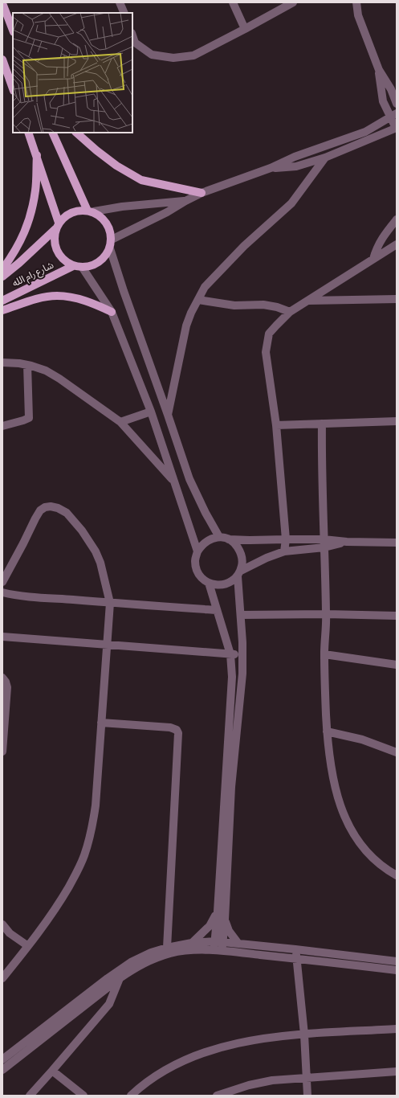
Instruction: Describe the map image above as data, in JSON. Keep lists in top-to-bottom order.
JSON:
{
  "streets": {
    "main road": ["شارع رام الله"]
  }
}
